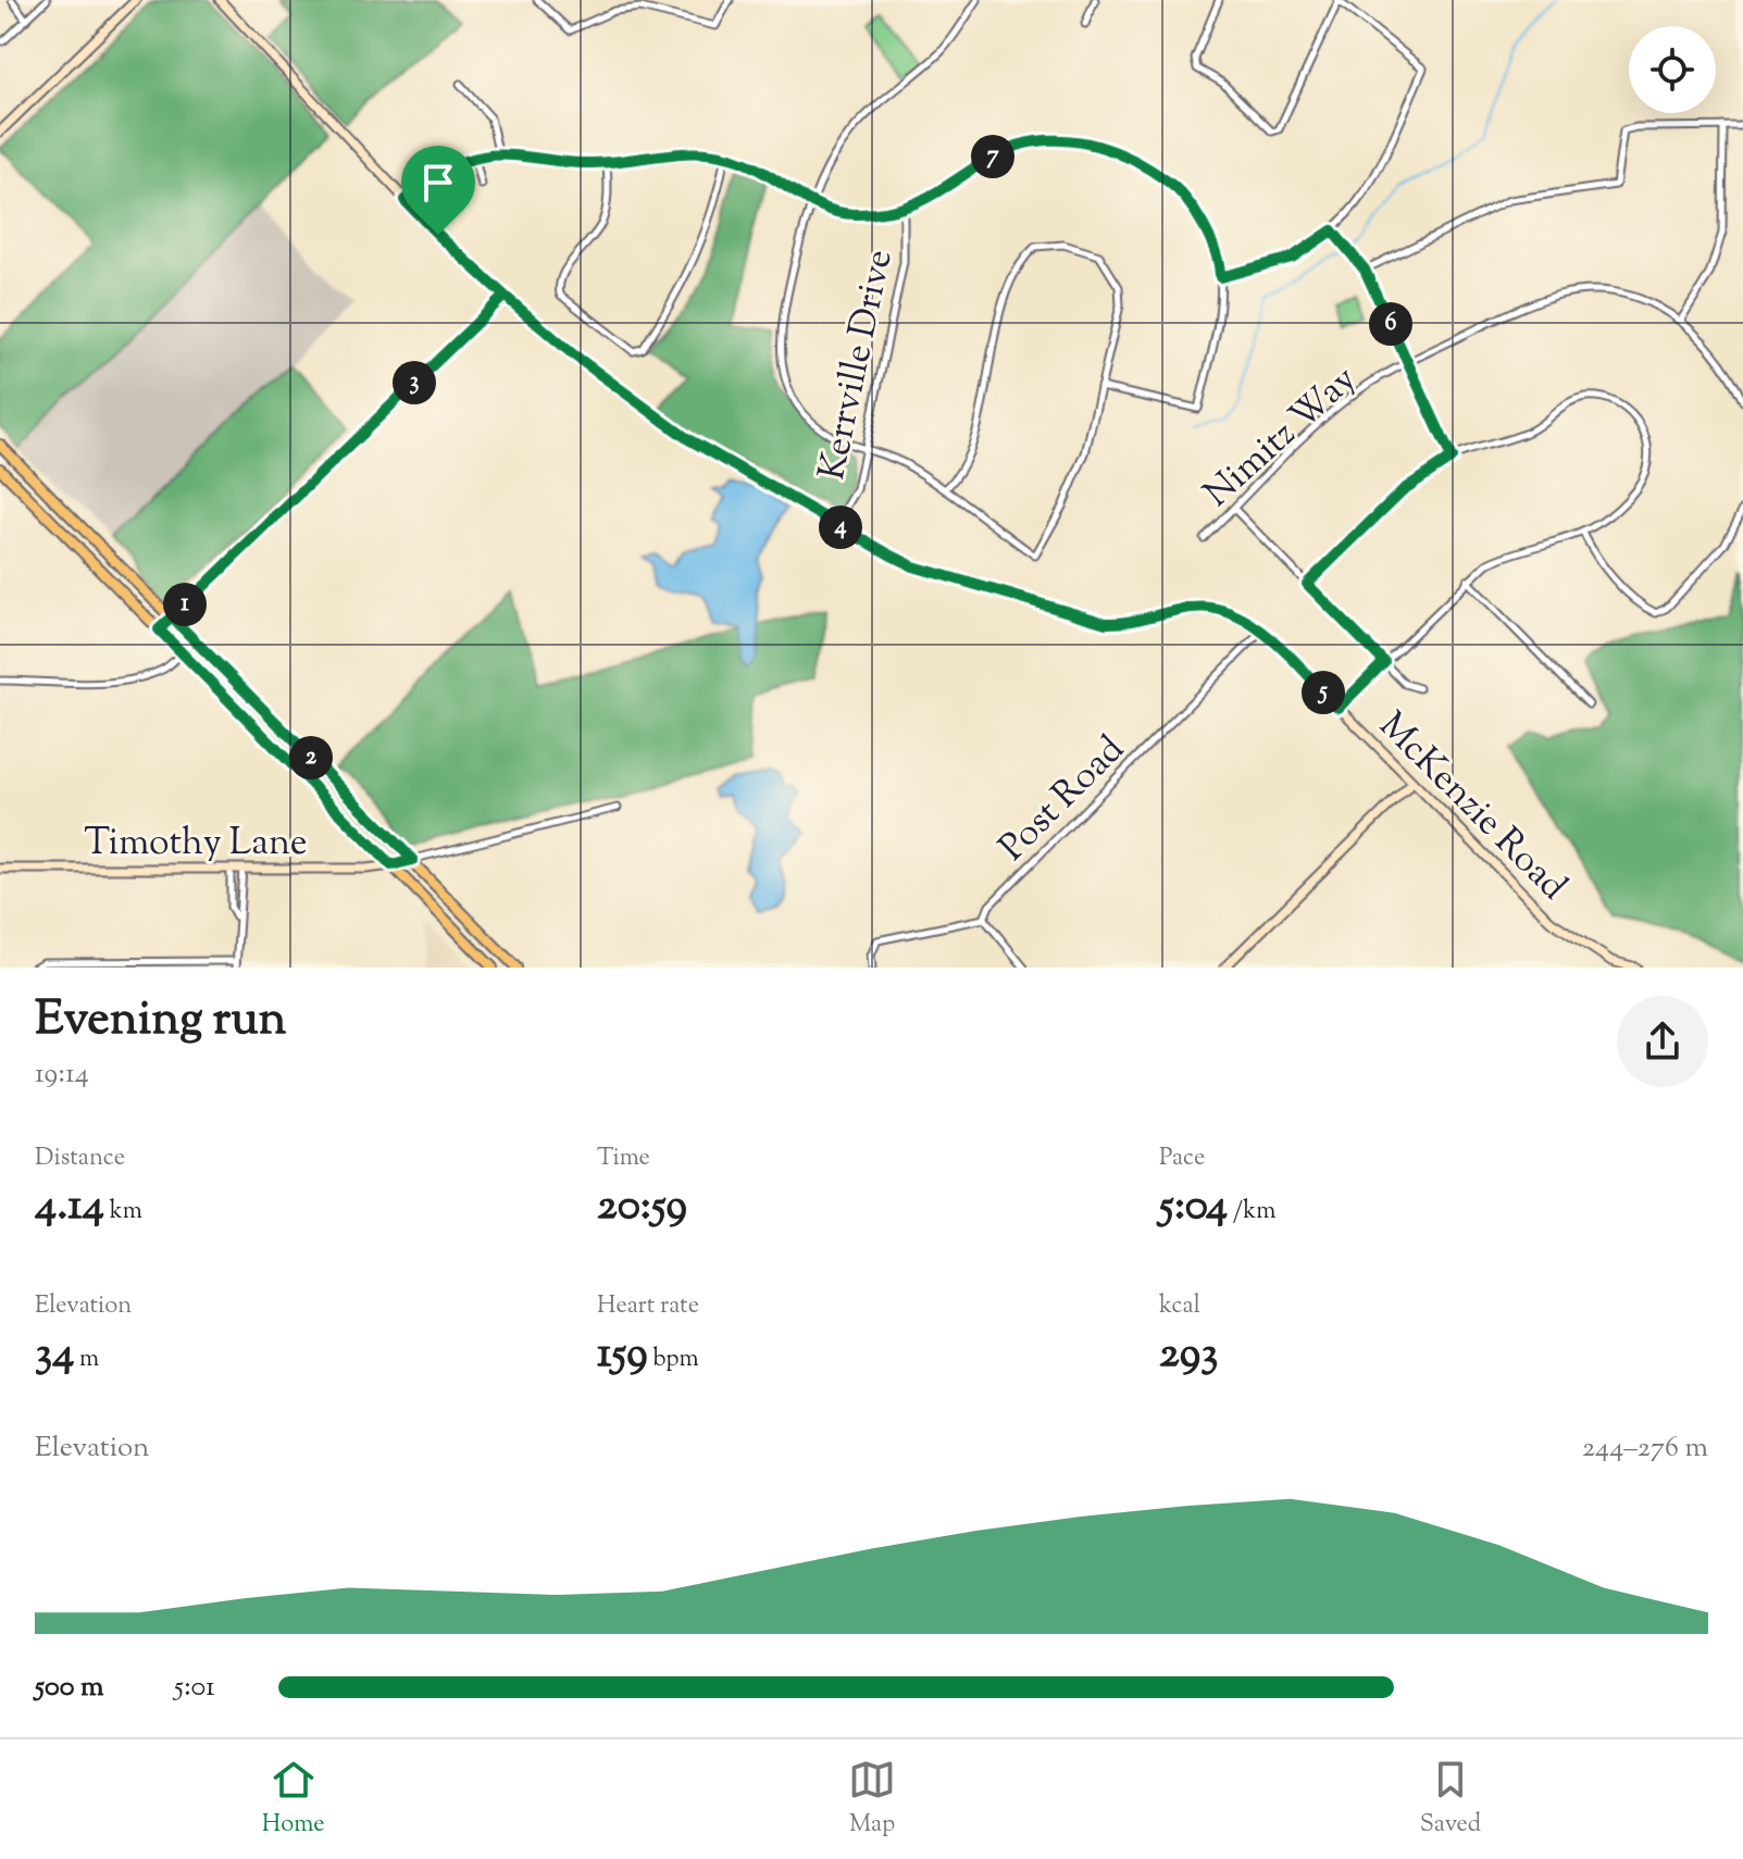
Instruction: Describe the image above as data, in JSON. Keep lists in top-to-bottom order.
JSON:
{
  "streets": {
    "street": [
      "Kerrville Drive",
      "Nimitz Way",
      "Post Road",
      "McKenzie Road",
      "Timothy Lane"
    ]
  },
  "crossings": [
    ["Kerrville Drive", "McKenzie Road"],
    ["Post Road", "McKenzie Road"]
  ],
  "page": {
    "pins": [
      "7",
      "6",
      "3",
      "4",
      "1",
      "5",
      "2"
    ],
    "heading": ["Evening run", "19:14"],
    "stats": [
      ["Distance", "4.14 km"],
      ["Time", "20:59"],
      ["Pace", "5:04 /km"],
      ["Elevation", "34 m"],
      ["Heart rate", "159 bpm"],
      ["kcal", "293"]
    ],
    "chart": ["Elevation", "244–276 m"],
    "list": [
      {
        "name": "500 m",
        "note": "5:01"
      }
    ],
    "tabs": ["Home", "Map", "Saved"]
  }
}
